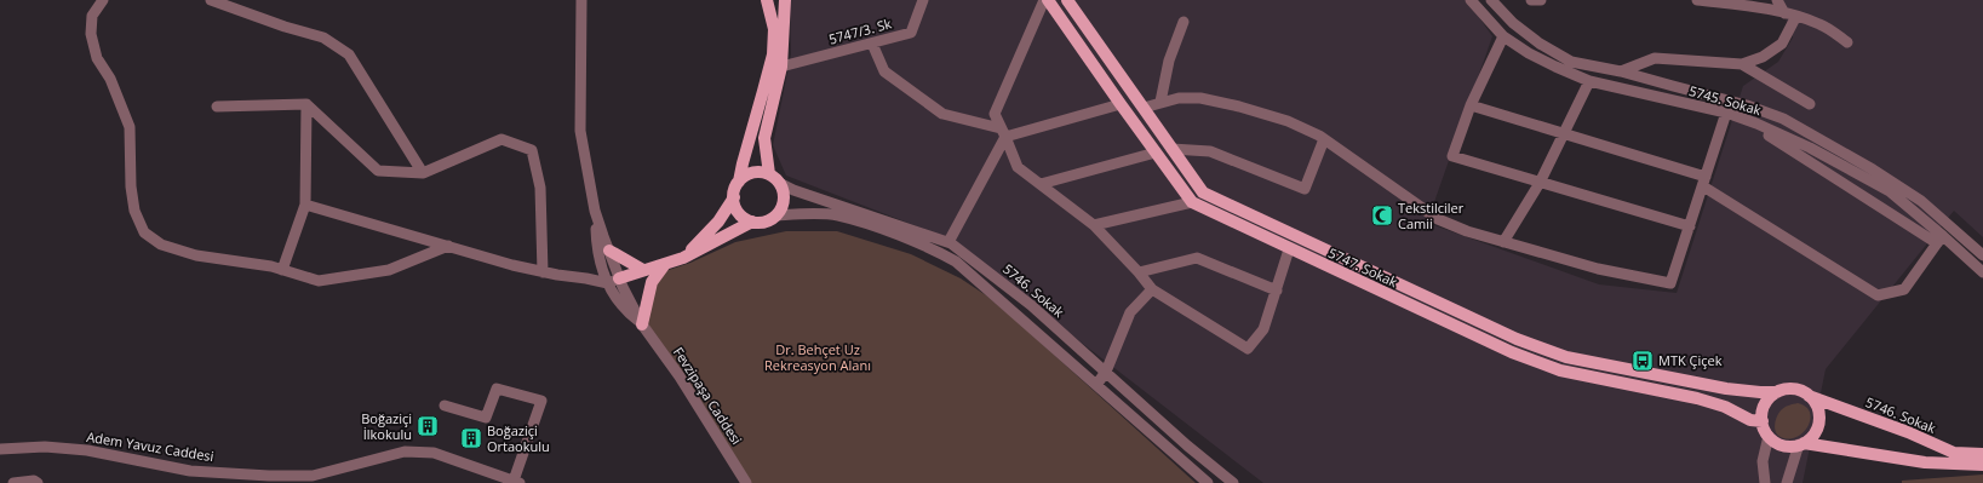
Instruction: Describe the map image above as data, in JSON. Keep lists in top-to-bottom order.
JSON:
{
  "streets": {
    "main road": ["5747. Sokak", "5746. Sokak"],
    "street": [
      "5747/3. Sk",
      "5745. Sokak",
      "Fevzipaşa Caddesi",
      "Adem Yavuz Caddesi"
    ]
  },
  "crossings": [
    ["5747. Sokak", "5746. Sokak"]
  ],
  "parks": ["Dr. Behçet Uz Rekreasyon Alanı"],
  "places": {
    "mosque": ["Tekstilciler Camii"],
    "bus stop": ["MTK Çiçek"],
    "building": ["Boğaziçi İlkokulu", "Boğaziçi Ortaokulu"]
  }
}
